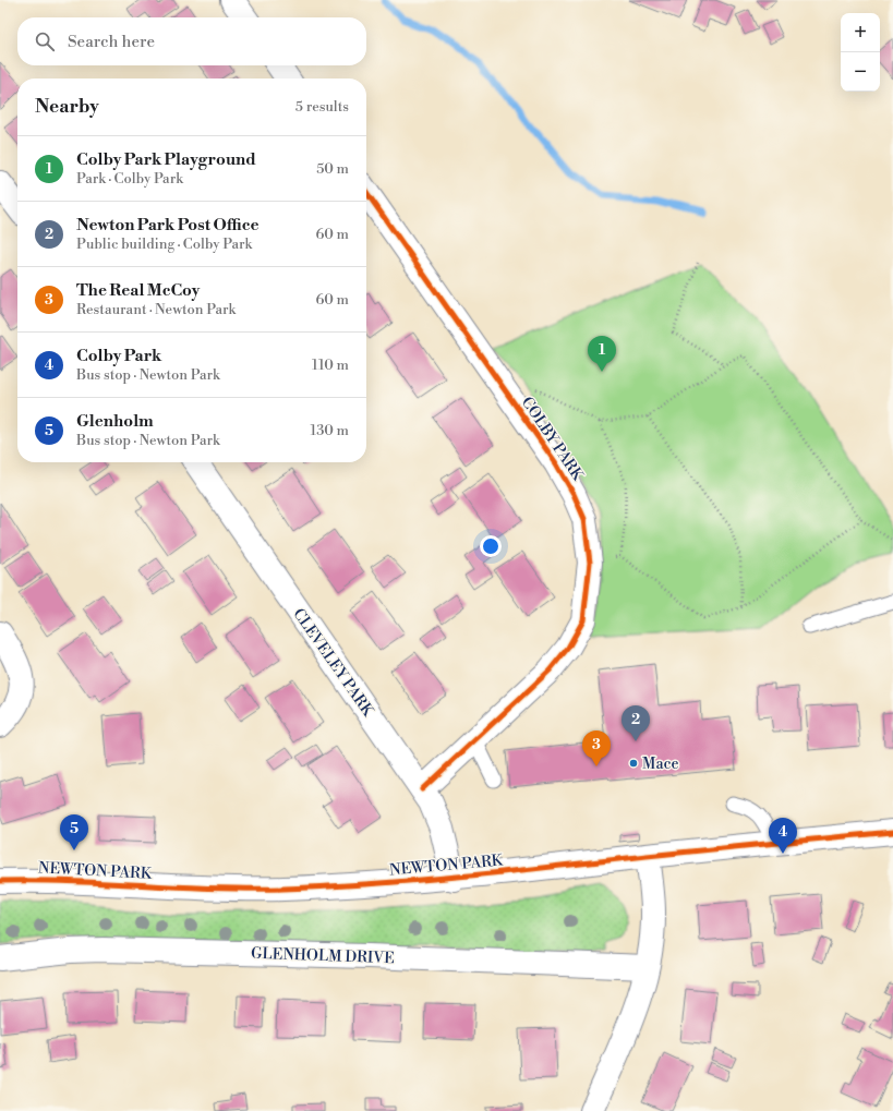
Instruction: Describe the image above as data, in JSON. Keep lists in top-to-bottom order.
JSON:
{
  "streets": {
    "street": [
      "COLBY PARK",
      "CLEVELEY PARK",
      "NEWTON PARK",
      "GLENHOLM DRIVE"
    ]
  },
  "crossings": [
    ["COLBY PARK", "CLEVELEY PARK"],
    ["CLEVELEY PARK", "NEWTON PARK"]
  ],
  "places": ["Mace"],
  "page": {
    "map_buttons": ["+", "−"],
    "search": "Search here",
    "heading": ["Nearby", "5 results"],
    "list": [
      {
        "mark": "1",
        "name": "Colby Park Playground",
        "note": "Park · Colby Park",
        "value": "50 m"
      },
      {
        "mark": "2",
        "name": "Newton Park Post Office",
        "note": "Public building · Colby Park",
        "value": "60 m"
      },
      {
        "mark": "3",
        "name": "The Real McCoy",
        "note": "Restaurant · Newton Park",
        "value": "60 m"
      },
      {
        "mark": "4",
        "name": "Colby Park",
        "note": "Bus stop · Newton Park",
        "value": "110 m"
      },
      {
        "mark": "5",
        "name": "Glenholm",
        "note": "Bus stop · Newton Park",
        "value": "130 m"
      }
    ],
    "pins": [
      "1",
      "2",
      "3",
      "5",
      "4"
    ]
  }
}
